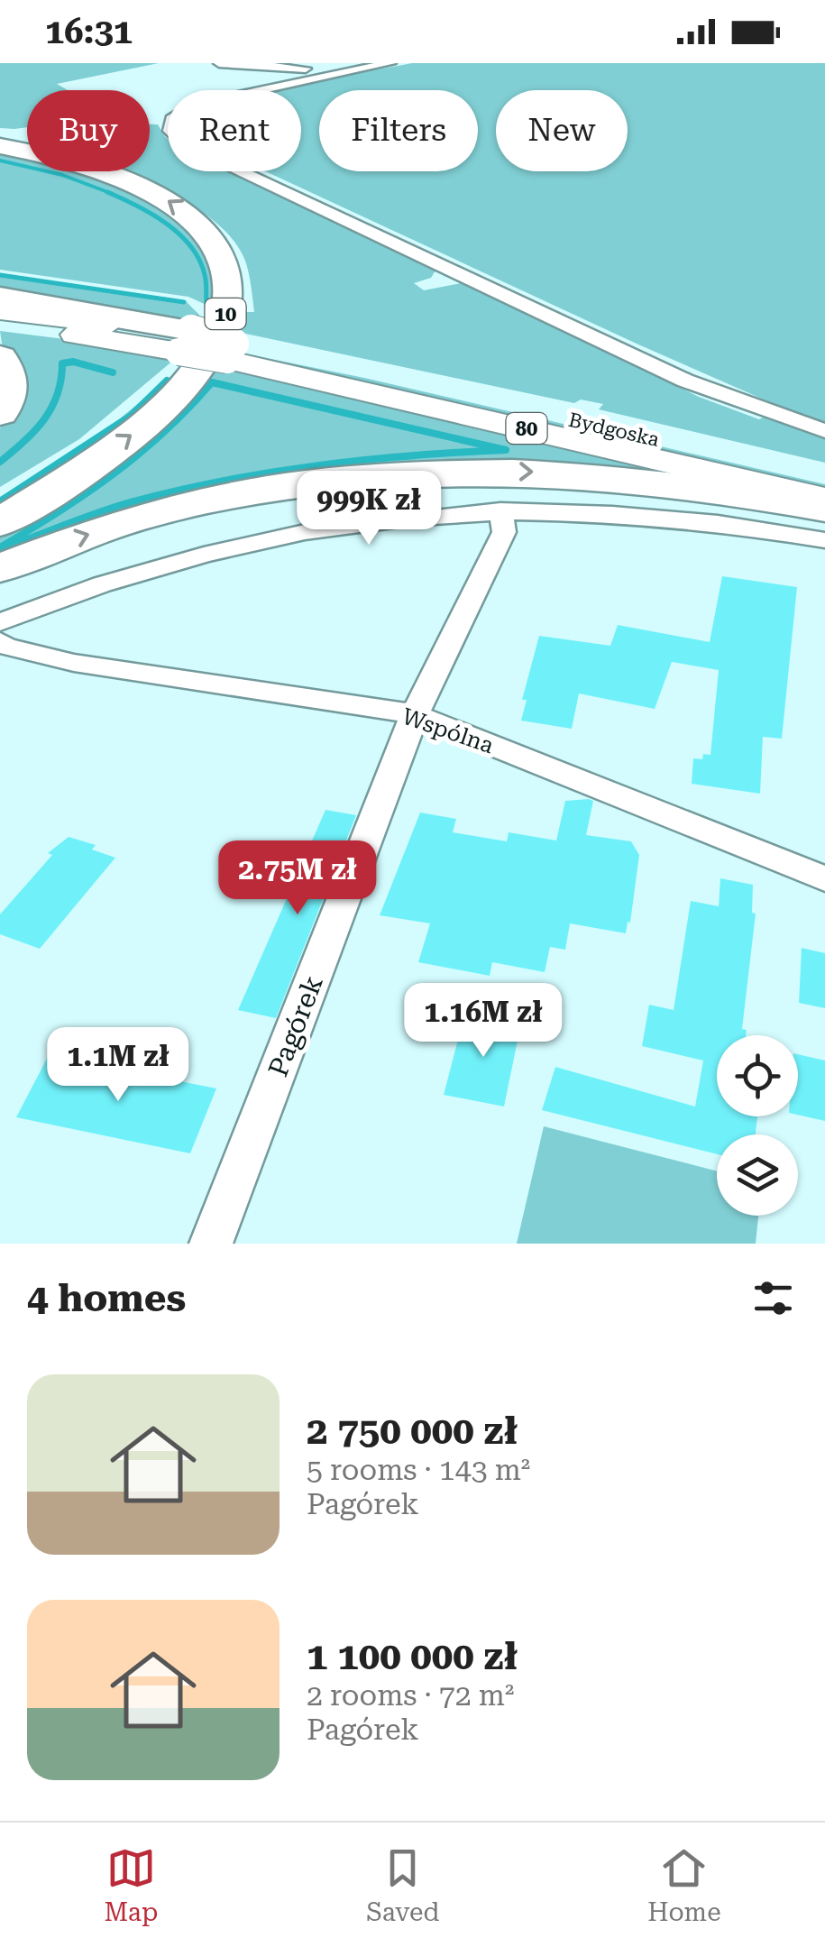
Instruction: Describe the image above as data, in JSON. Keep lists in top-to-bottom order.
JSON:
{
  "streets": {
    "highway": ["10"],
    "main road": ["80", "Bydgoska"],
    "street": ["Wspólna", "Pagórek"]
  },
  "crossings": [
    ["80", "Bydgoska"],
    ["Wspólna", "Pagórek"]
  ],
  "page": {
    "status": "16:31",
    "chip": [
      "Buy",
      "Rent",
      "Filters",
      "New"
    ],
    "price": [
      "999K zł",
      "2.75M zł",
      "1.16M zł",
      "1.1M zł"
    ],
    "heading": "4 homes",
    "list": [
      {
        "name": "2 750 000 zł",
        "note": "5 rooms · 143 m² · Pagórek"
      },
      {
        "name": "1 100 000 zł",
        "note": "2 rooms · 72 m² · Pagórek"
      }
    ],
    "tabs": ["Map", "Saved", "Home"]
  }
}
